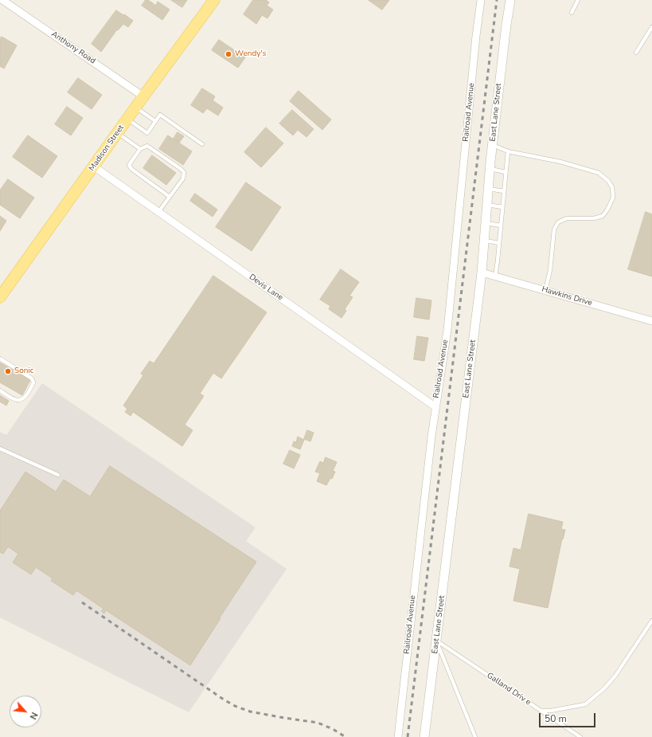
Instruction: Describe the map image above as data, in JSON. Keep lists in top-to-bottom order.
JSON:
{
  "streets": {
    "main road": ["Madison Street"],
    "street": [
      "Anthony Road",
      "Railroad Avenue",
      "East Lane Street",
      "Devis Lane",
      "Hawkins Drive"
    ],
    "lane": ["Galland Driv e"]
  },
  "crossings": [
    ["Anthony Road", "Madison Street"],
    ["Railroad Avenue", "Devis Lane"],
    ["East Lane Street", "Hawkins Drive"],
    ["East Lane Street", "Galland Driv e"],
    ["Madison Street", "Devis Lane"]
  ],
  "places": ["Wendy's", "Sonic"],
  "scale_bar": "50 m",
  "north": "bottom right"
}
